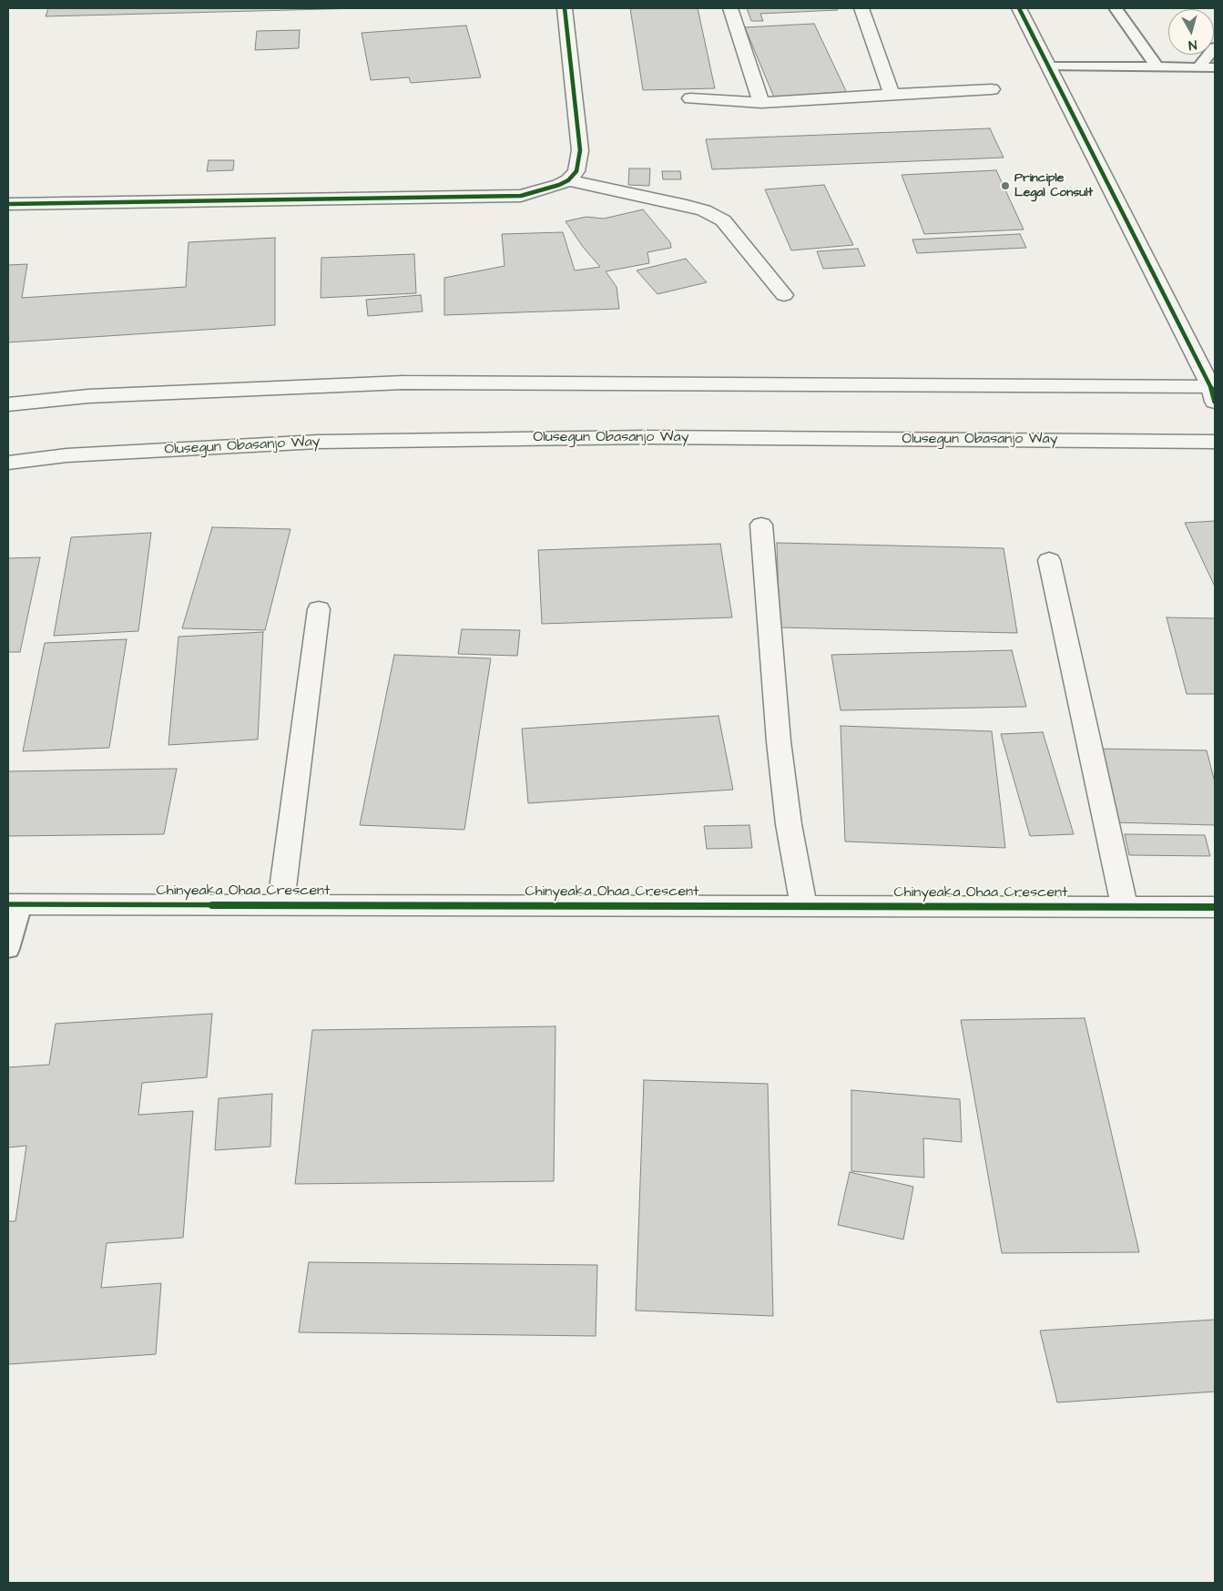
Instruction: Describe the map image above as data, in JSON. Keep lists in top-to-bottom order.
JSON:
{
  "streets": {
    "street": ["Olusegun Obasanjo Way", "Chinyeaka Ohaa Crescent"]
  },
  "places": ["Principle Legal Consult"],
  "north": "bottom"
}
